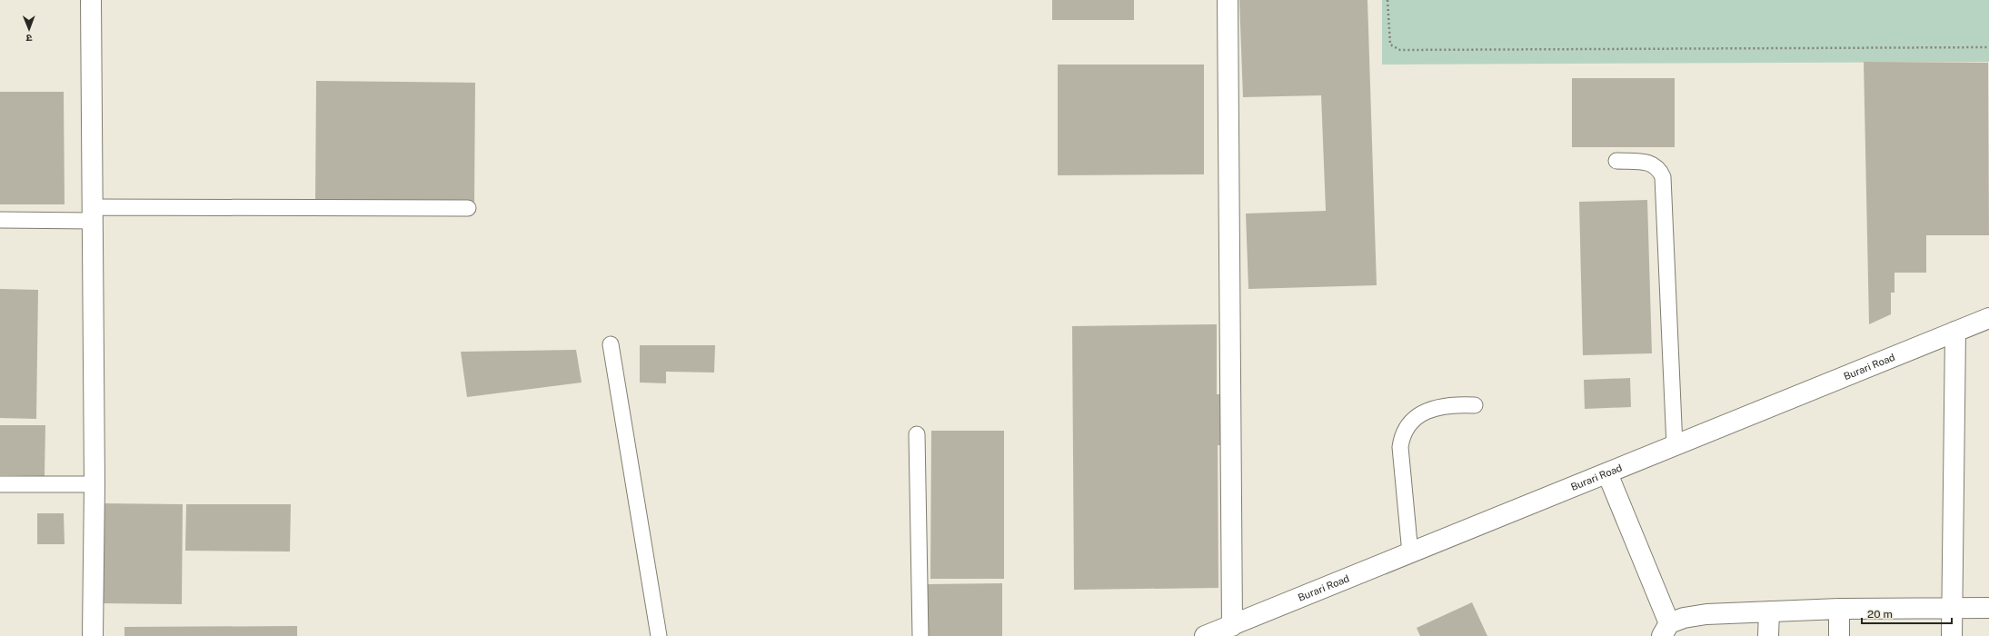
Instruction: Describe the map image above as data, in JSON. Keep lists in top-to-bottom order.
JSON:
{
  "streets": {
    "street": ["Burari Road"]
  },
  "scale_bar": "20 m",
  "north": "bottom"
}
